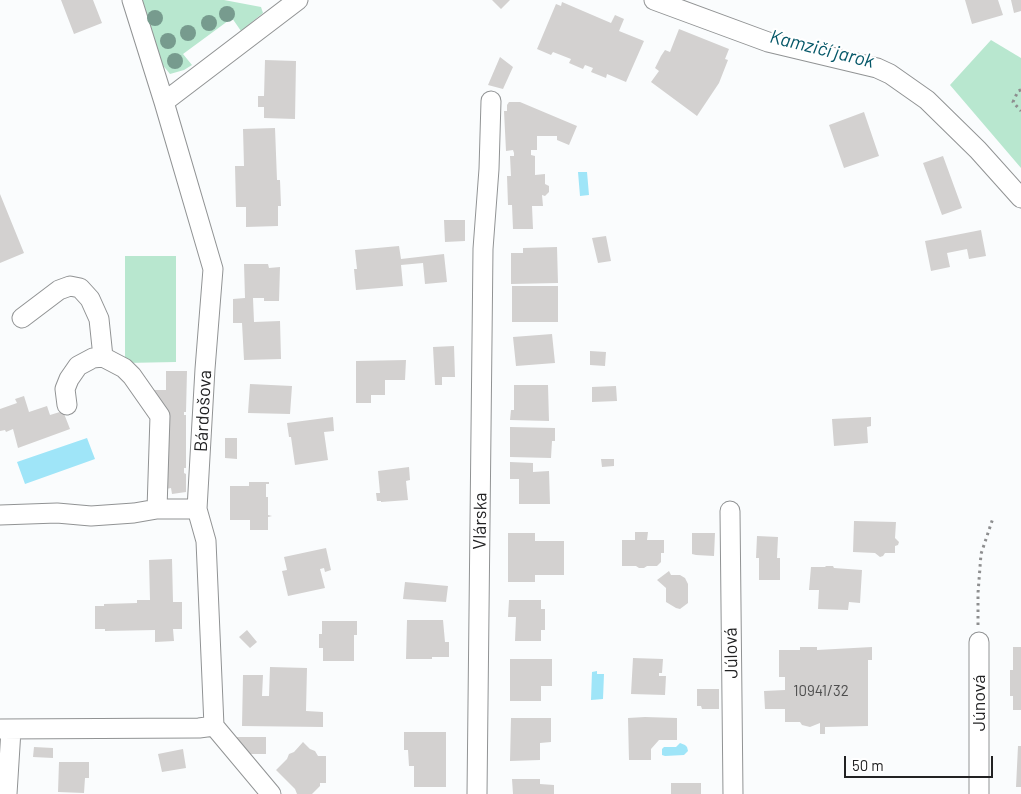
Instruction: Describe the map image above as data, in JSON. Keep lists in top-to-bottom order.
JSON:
{
  "streets": {
    "street": [
      "Bárdošova",
      "Vlárska",
      "Júlová",
      "Júnová"
    ]
  },
  "water": ["Kamzičí jarok"],
  "house_numbers": ["10941/32"],
  "scale_bar": "50 m"
}
